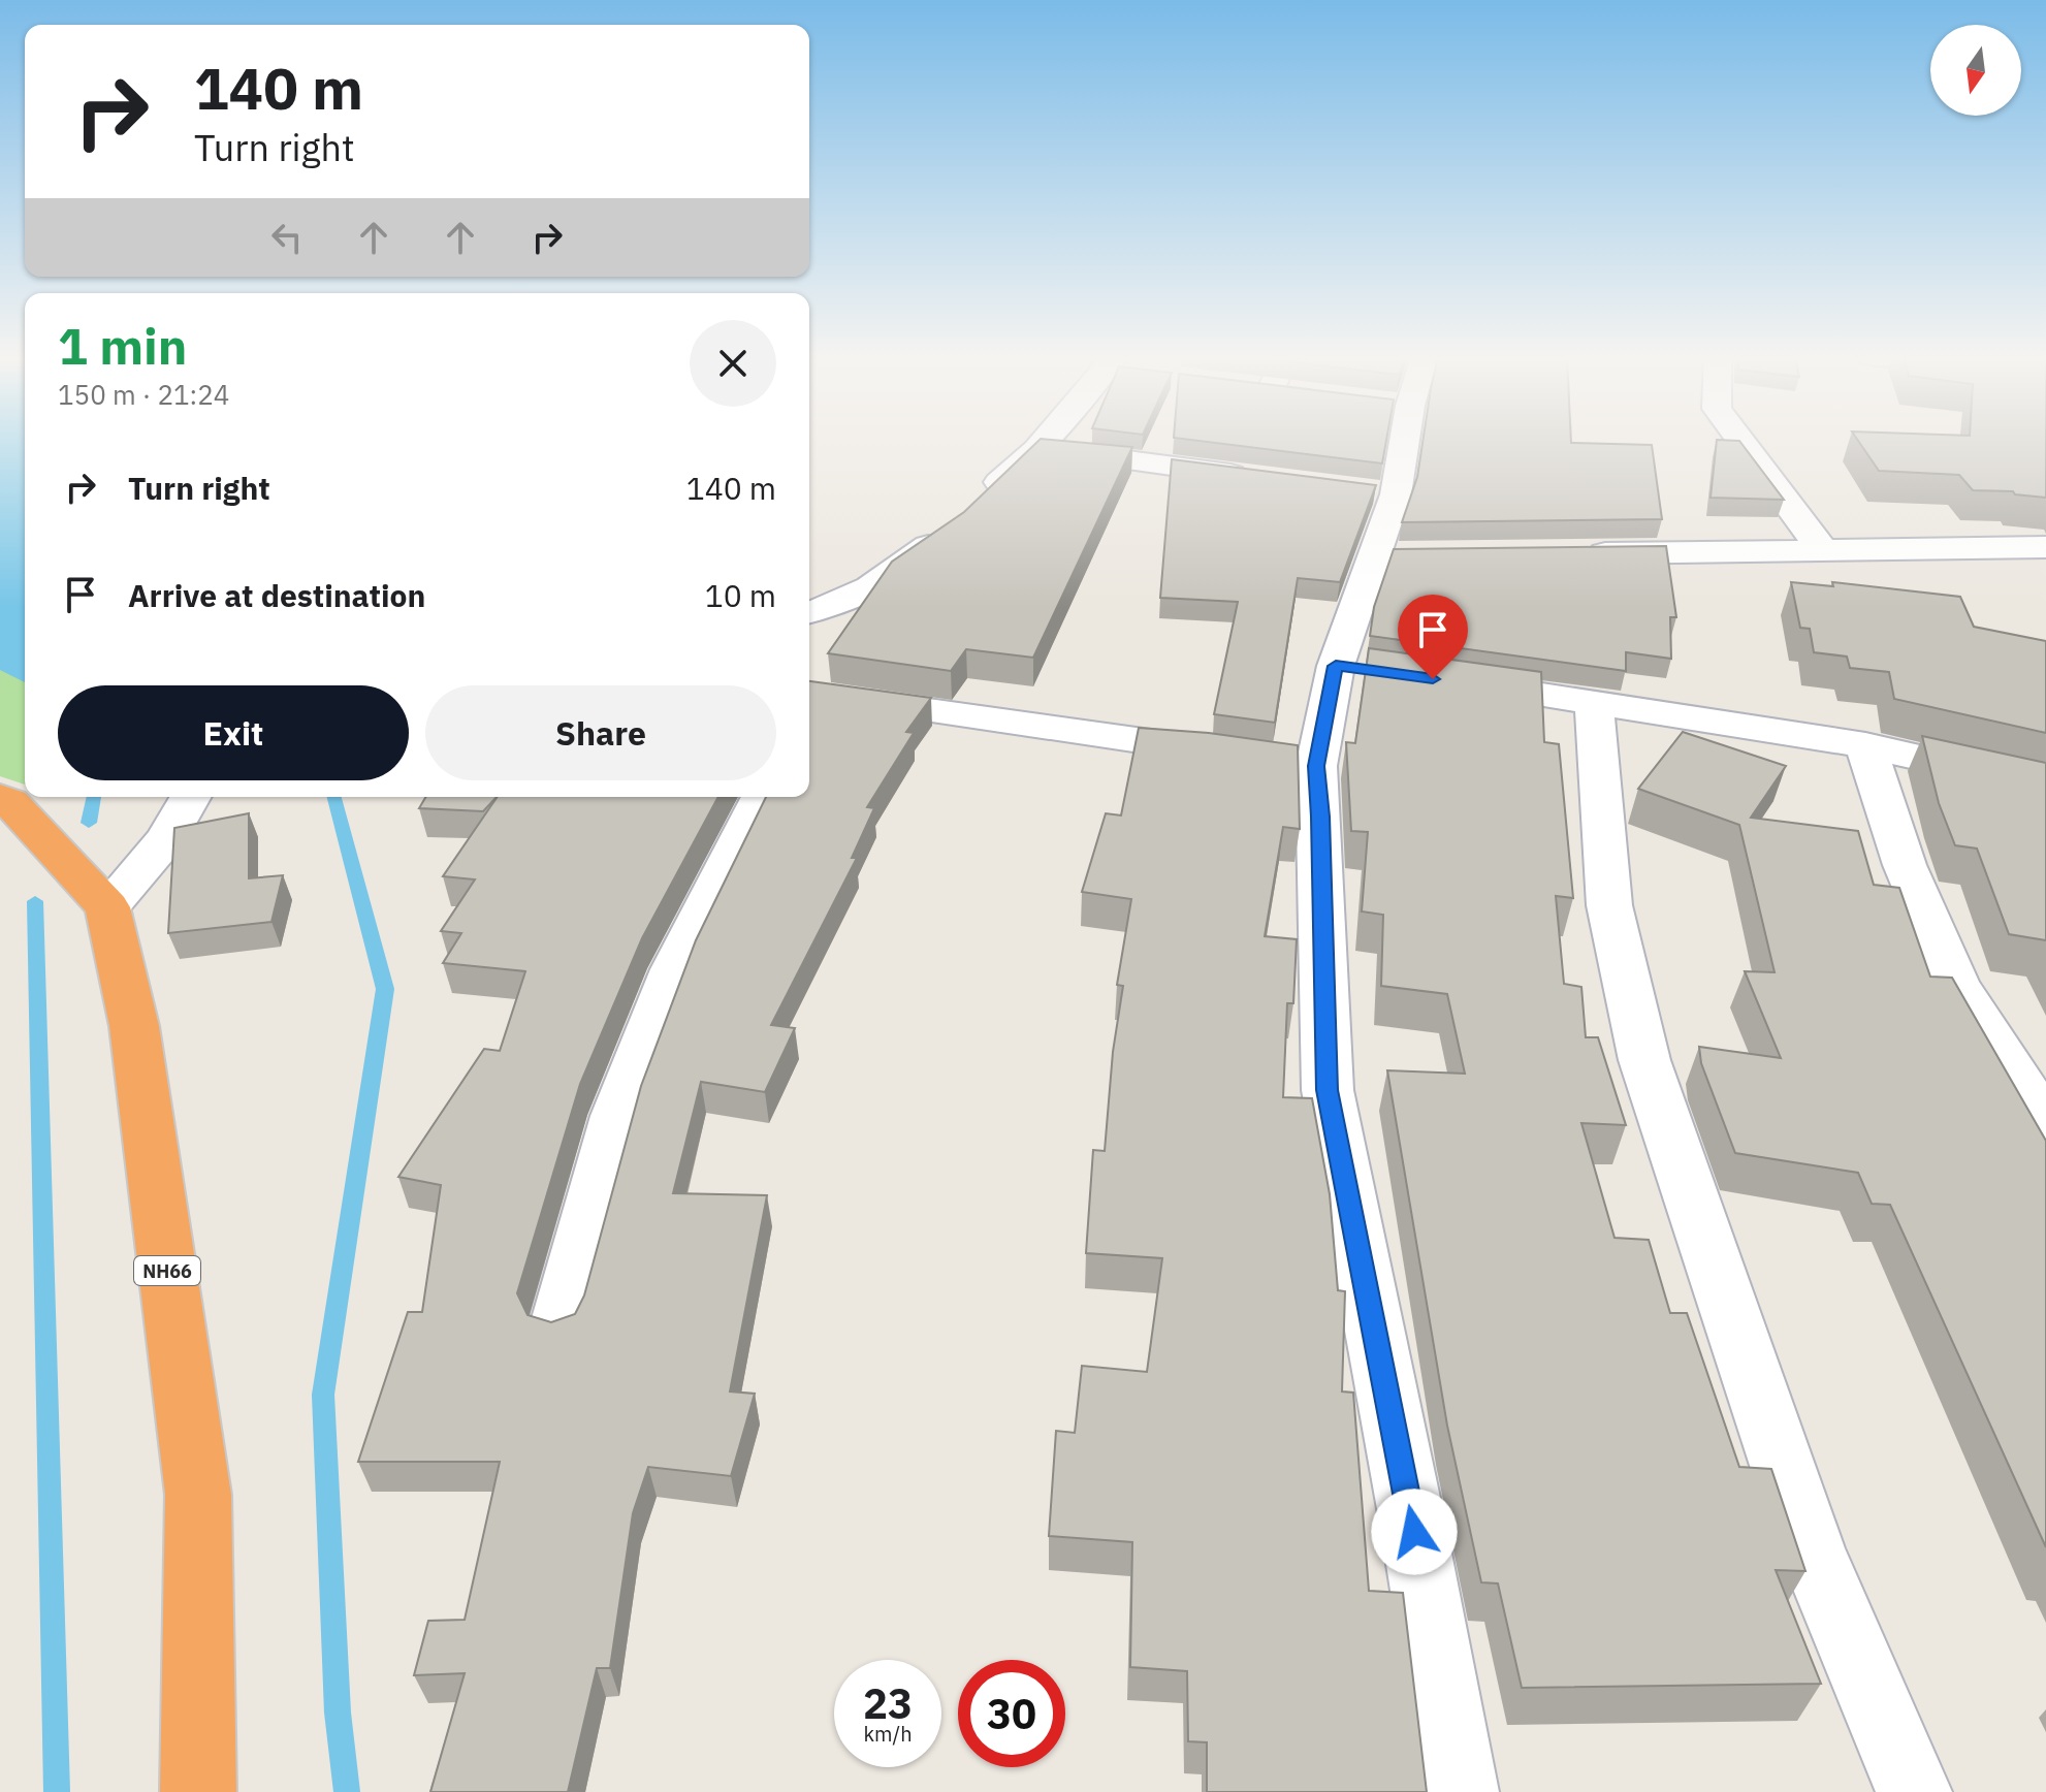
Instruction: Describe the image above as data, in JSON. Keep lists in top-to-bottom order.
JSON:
{
  "streets": {
    "highway": ["NH66"]
  },
  "north": "bottom",
  "page": {
    "turn": ["140 m", "Turn right"],
    "heading": ["1 min", "150 m · 21:24"],
    "list": [
      {
        "name": "Turn right",
        "value": "140 m"
      },
      {
        "name": "Arrive at destination",
        "value": "10 m"
      }
    ],
    "buttons": ["Exit", "Share"],
    "speed": "23 km/h",
    "limit": "30"
  }
}
